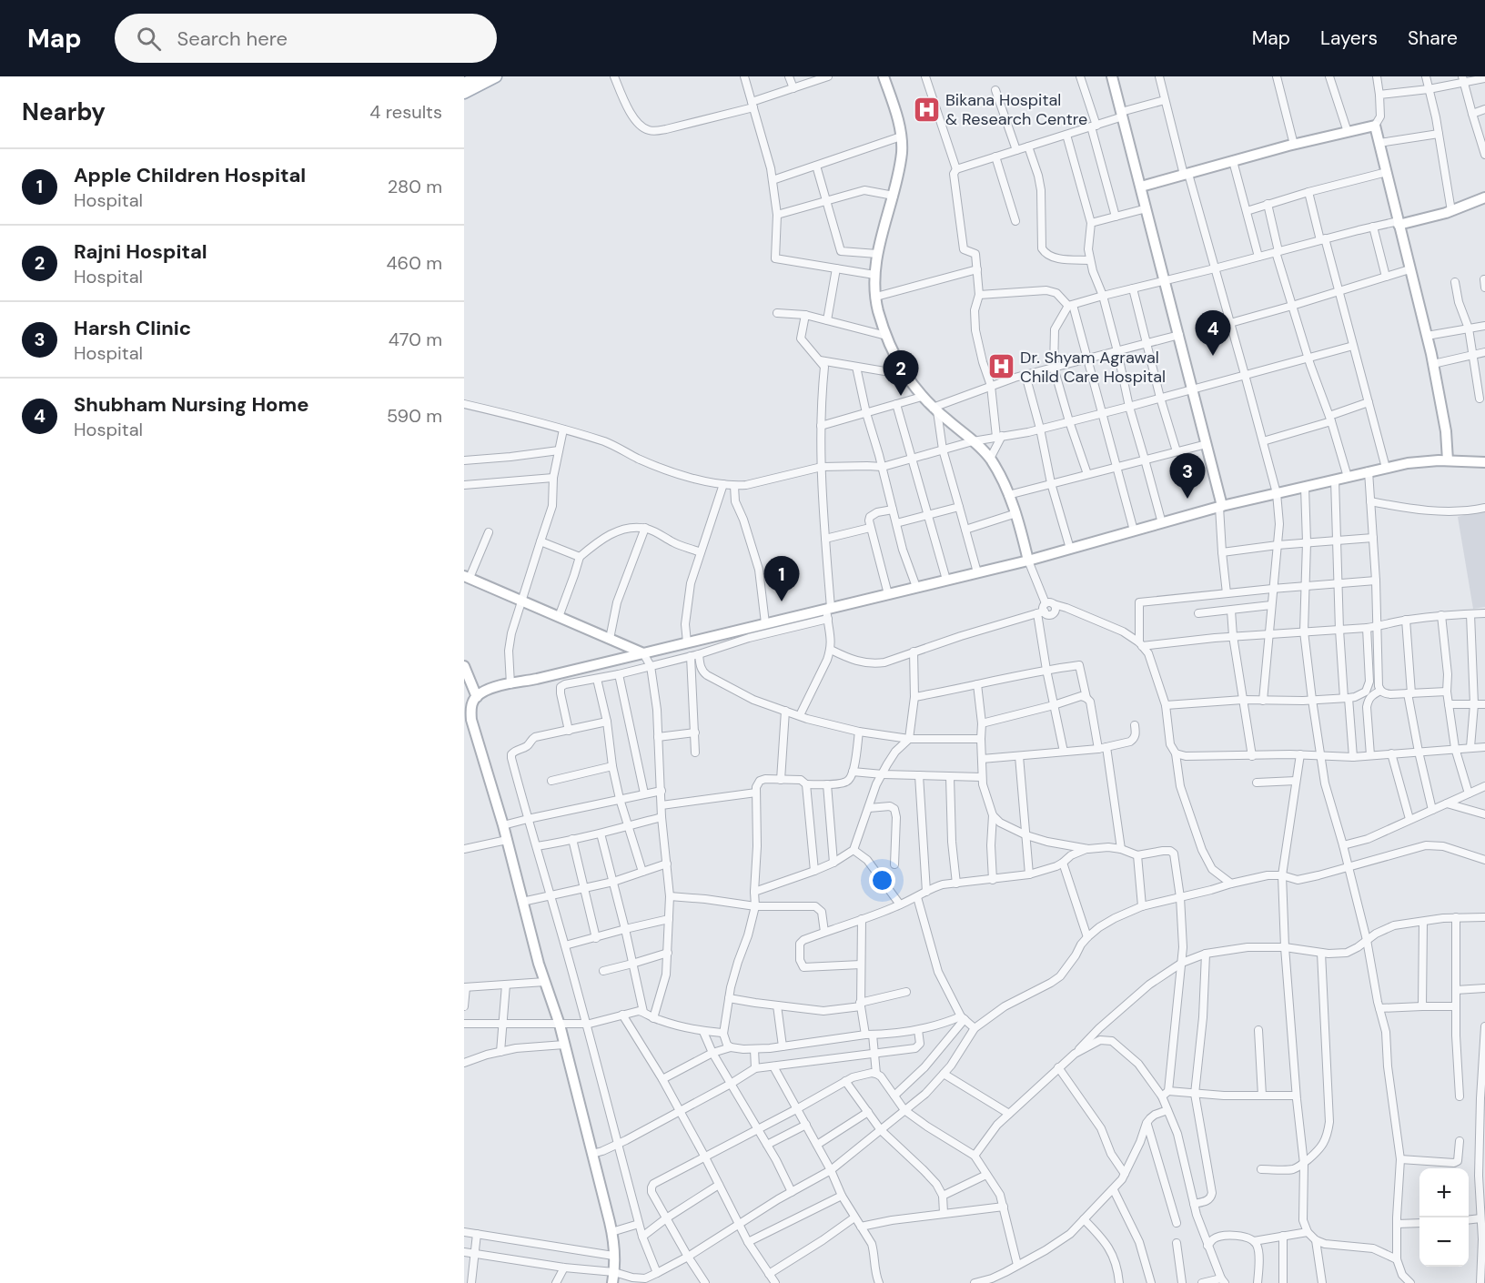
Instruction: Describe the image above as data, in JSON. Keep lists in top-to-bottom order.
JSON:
{
  "places": {
    "hospital": ["Bikana Hospital & Research Centre", "Dr. Shyam Agrawal Child Care Hospital"]
  },
  "page": {
    "header": "Map",
    "search": "Search here",
    "nav": ["Map", "Layers", "Share"],
    "heading": ["Nearby", "4 results"],
    "list": [
      {
        "mark": "1",
        "name": "Apple Children Hospital",
        "note": "Hospital",
        "value": "280 m"
      },
      {
        "mark": "2",
        "name": "Rajni Hospital",
        "note": "Hospital",
        "value": "460 m"
      },
      {
        "mark": "3",
        "name": "Harsh Clinic",
        "note": "Hospital",
        "value": "470 m"
      },
      {
        "mark": "4",
        "name": "Shubham Nursing Home",
        "note": "Hospital",
        "value": "590 m"
      }
    ],
    "pins": [
      "4",
      "2",
      "3",
      "1"
    ],
    "map_buttons": ["+", "−"]
  }
}
